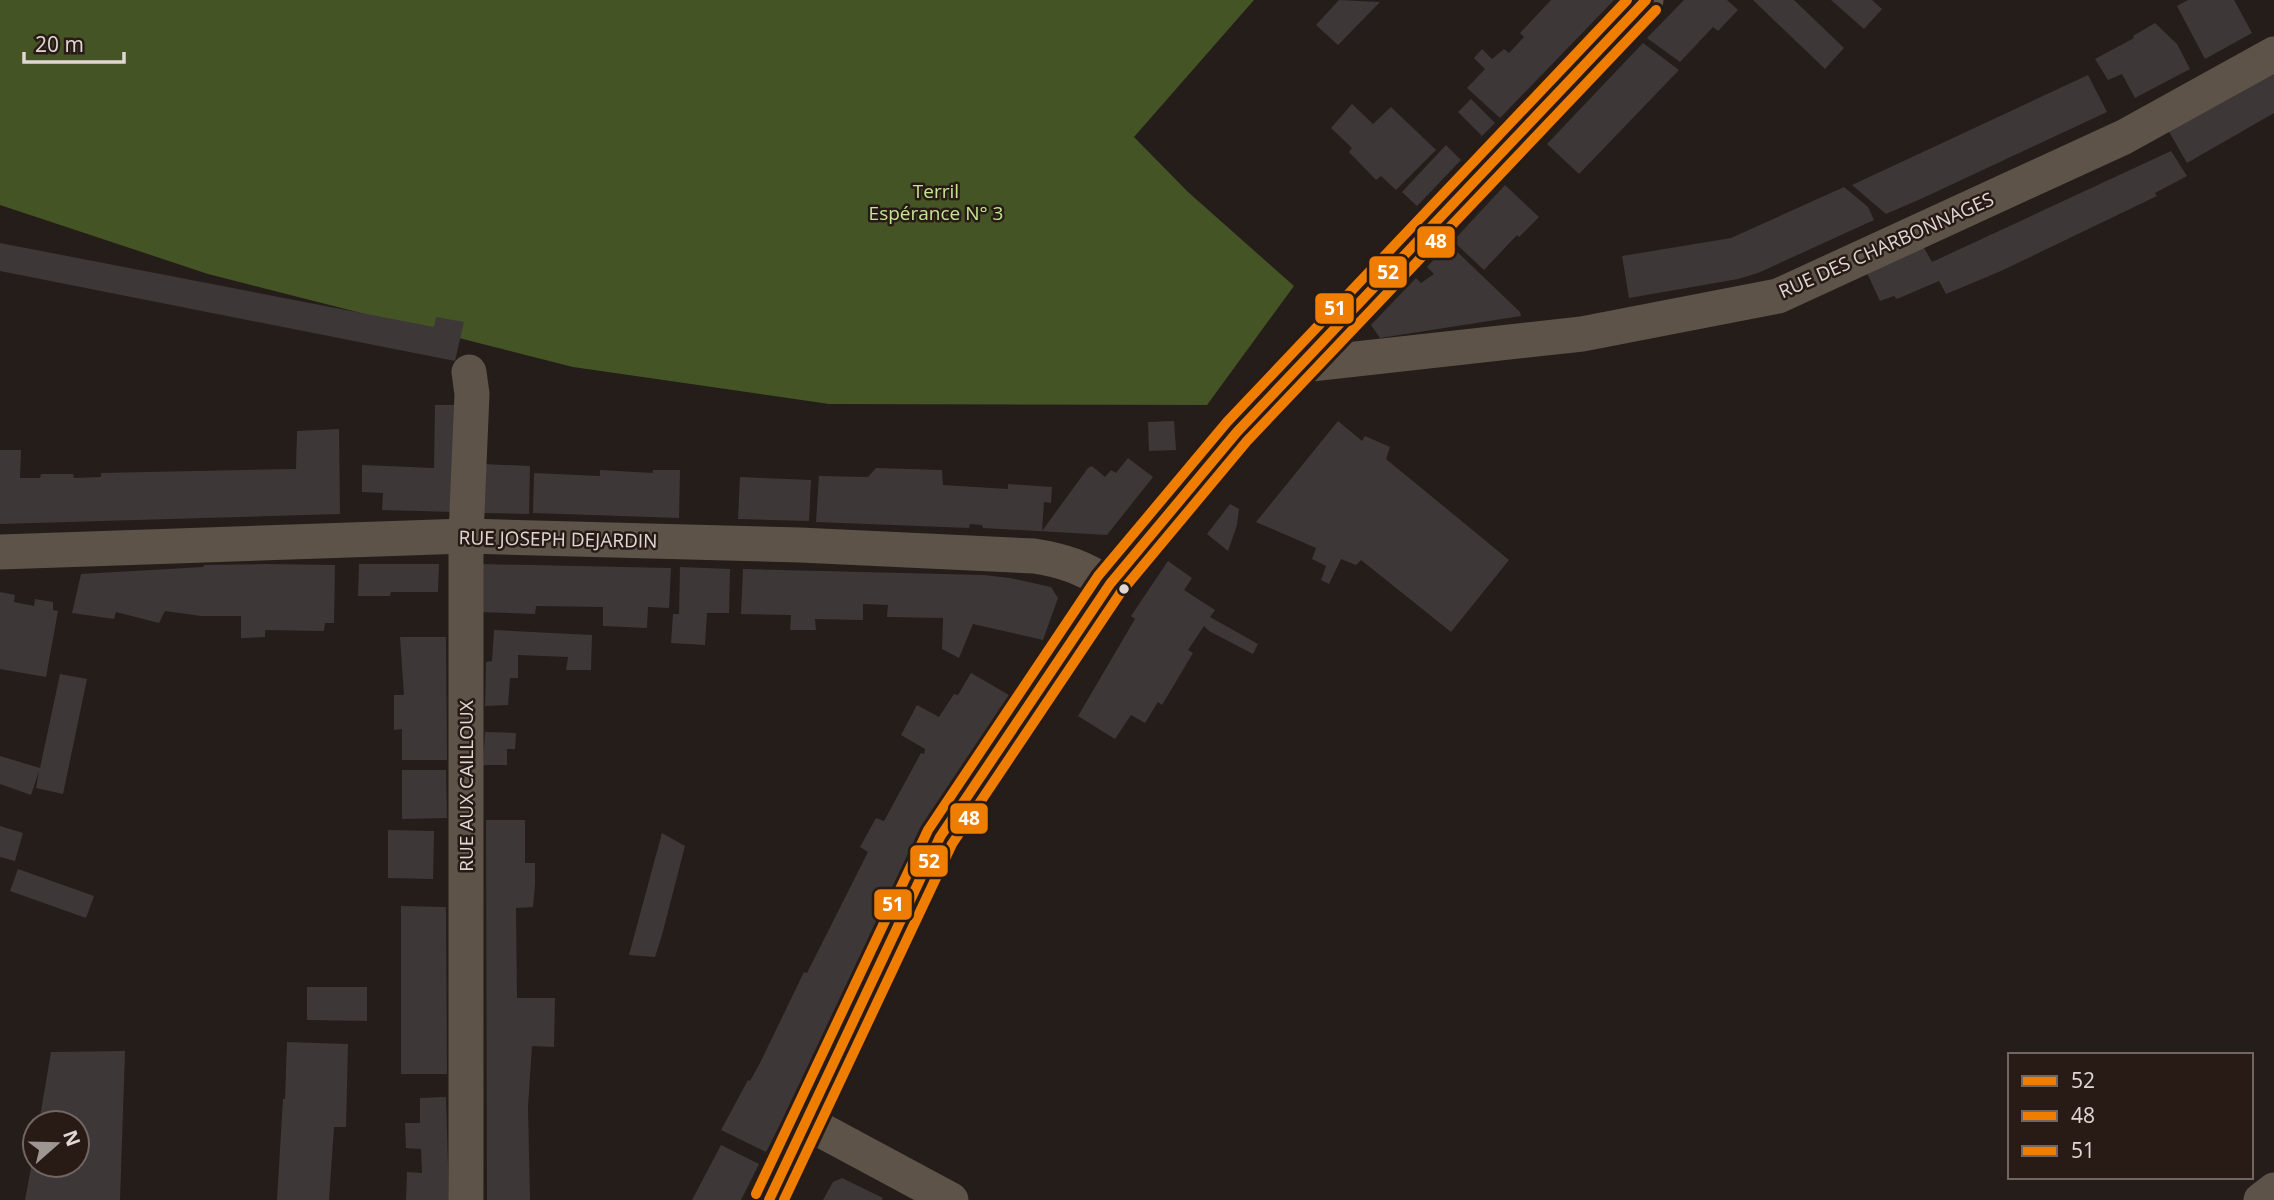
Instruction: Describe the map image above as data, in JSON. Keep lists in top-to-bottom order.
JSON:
{
  "streets": {
    "street": ["RUE DES CHARBONNAGES", "RUE JOSEPH DEJARDIN", "RUE AUX CAILLOUX"]
  },
  "crossings": [
    ["RUE JOSEPH DEJARDIN", "RUE AUX CAILLOUX"]
  ],
  "parks": ["Terril Espérance N° 3"],
  "lines": ["transit line 52", "transit line 51", "transit line 48"],
  "legend": ["52", "48", "51"],
  "scale_bar": "20 m",
  "north": "right"
}
